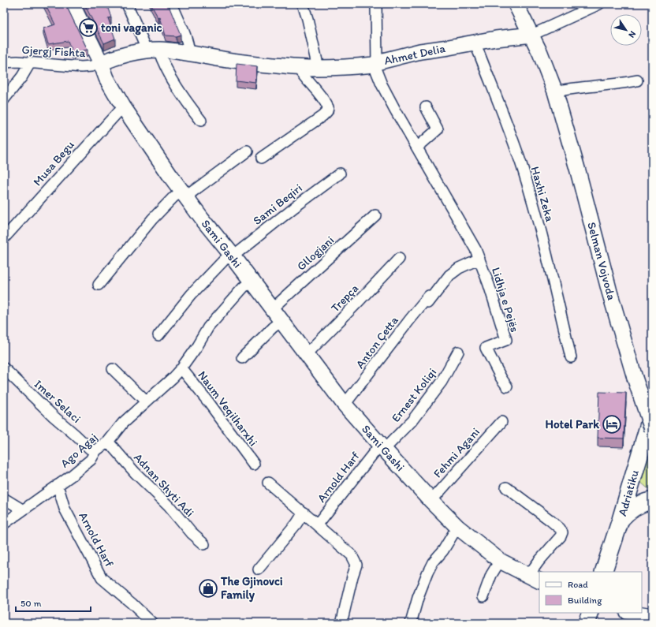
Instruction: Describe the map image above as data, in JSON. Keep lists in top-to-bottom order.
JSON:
{
  "streets": {
    "main road": ["Adriatiku"],
    "street": [
      "Gjergj Fishta",
      "Ahmet Delia",
      "Musa Begu",
      "Haxhi Zeka",
      "Sami Beqiri",
      "Sami Gashi",
      "Gllogjani",
      "Selman Vojvoda",
      "Trepça",
      "Lidhja e Pejës",
      "Anton Çetta",
      "Ernest Koliqi",
      "Imer Selaci",
      "Naum Veqilharxhi",
      "Ago Agaj",
      "Fehmi Agani",
      "Arnold Harf",
      "Adnan Shyti Adi"
    ]
  },
  "crossings": [
    ["Gjergj Fishta", "Ahmet Delia"],
    ["Gjergj Fishta", "Sami Gashi"],
    ["Ahmet Delia", "Haxhi Zeka"],
    ["Ahmet Delia", "Sami Gashi"],
    ["Ahmet Delia", "Selman Vojvoda"],
    ["Ahmet Delia", "Lidhja e Pejës"],
    ["Musa Begu", "Sami Gashi"],
    ["Sami Beqiri", "Sami Gashi"],
    ["Sami Gashi", "Gllogjani"],
    ["Sami Gashi", "Trepça"],
    ["Sami Gashi", "Anton Çetta"],
    ["Sami Gashi", "Ernest Koliqi"],
    ["Sami Gashi", "Ago Agaj"],
    ["Sami Gashi", "Fehmi Agani"],
    ["Sami Gashi", "Arnold Harf"],
    ["Lidhja e Pejës", "Anton Çetta"],
    ["Ernest Koliqi", "Arnold Harf"],
    ["Imer Selaci", "Ago Agaj"],
    ["Naum Veqilharxhi", "Ago Agaj"],
    ["Ago Agaj", "Arnold Harf"],
    ["Ago Agaj", "Adnan Shyti Adi"]
  ],
  "places": {
    "supermarket": ["toni vaganic"],
    "hotel": ["Hotel Park"],
    "shop": ["The Gjinovci Family"]
  },
  "legend": ["Road", "Building"],
  "scale_bar": "50 m",
  "north": "bottom right"
}
